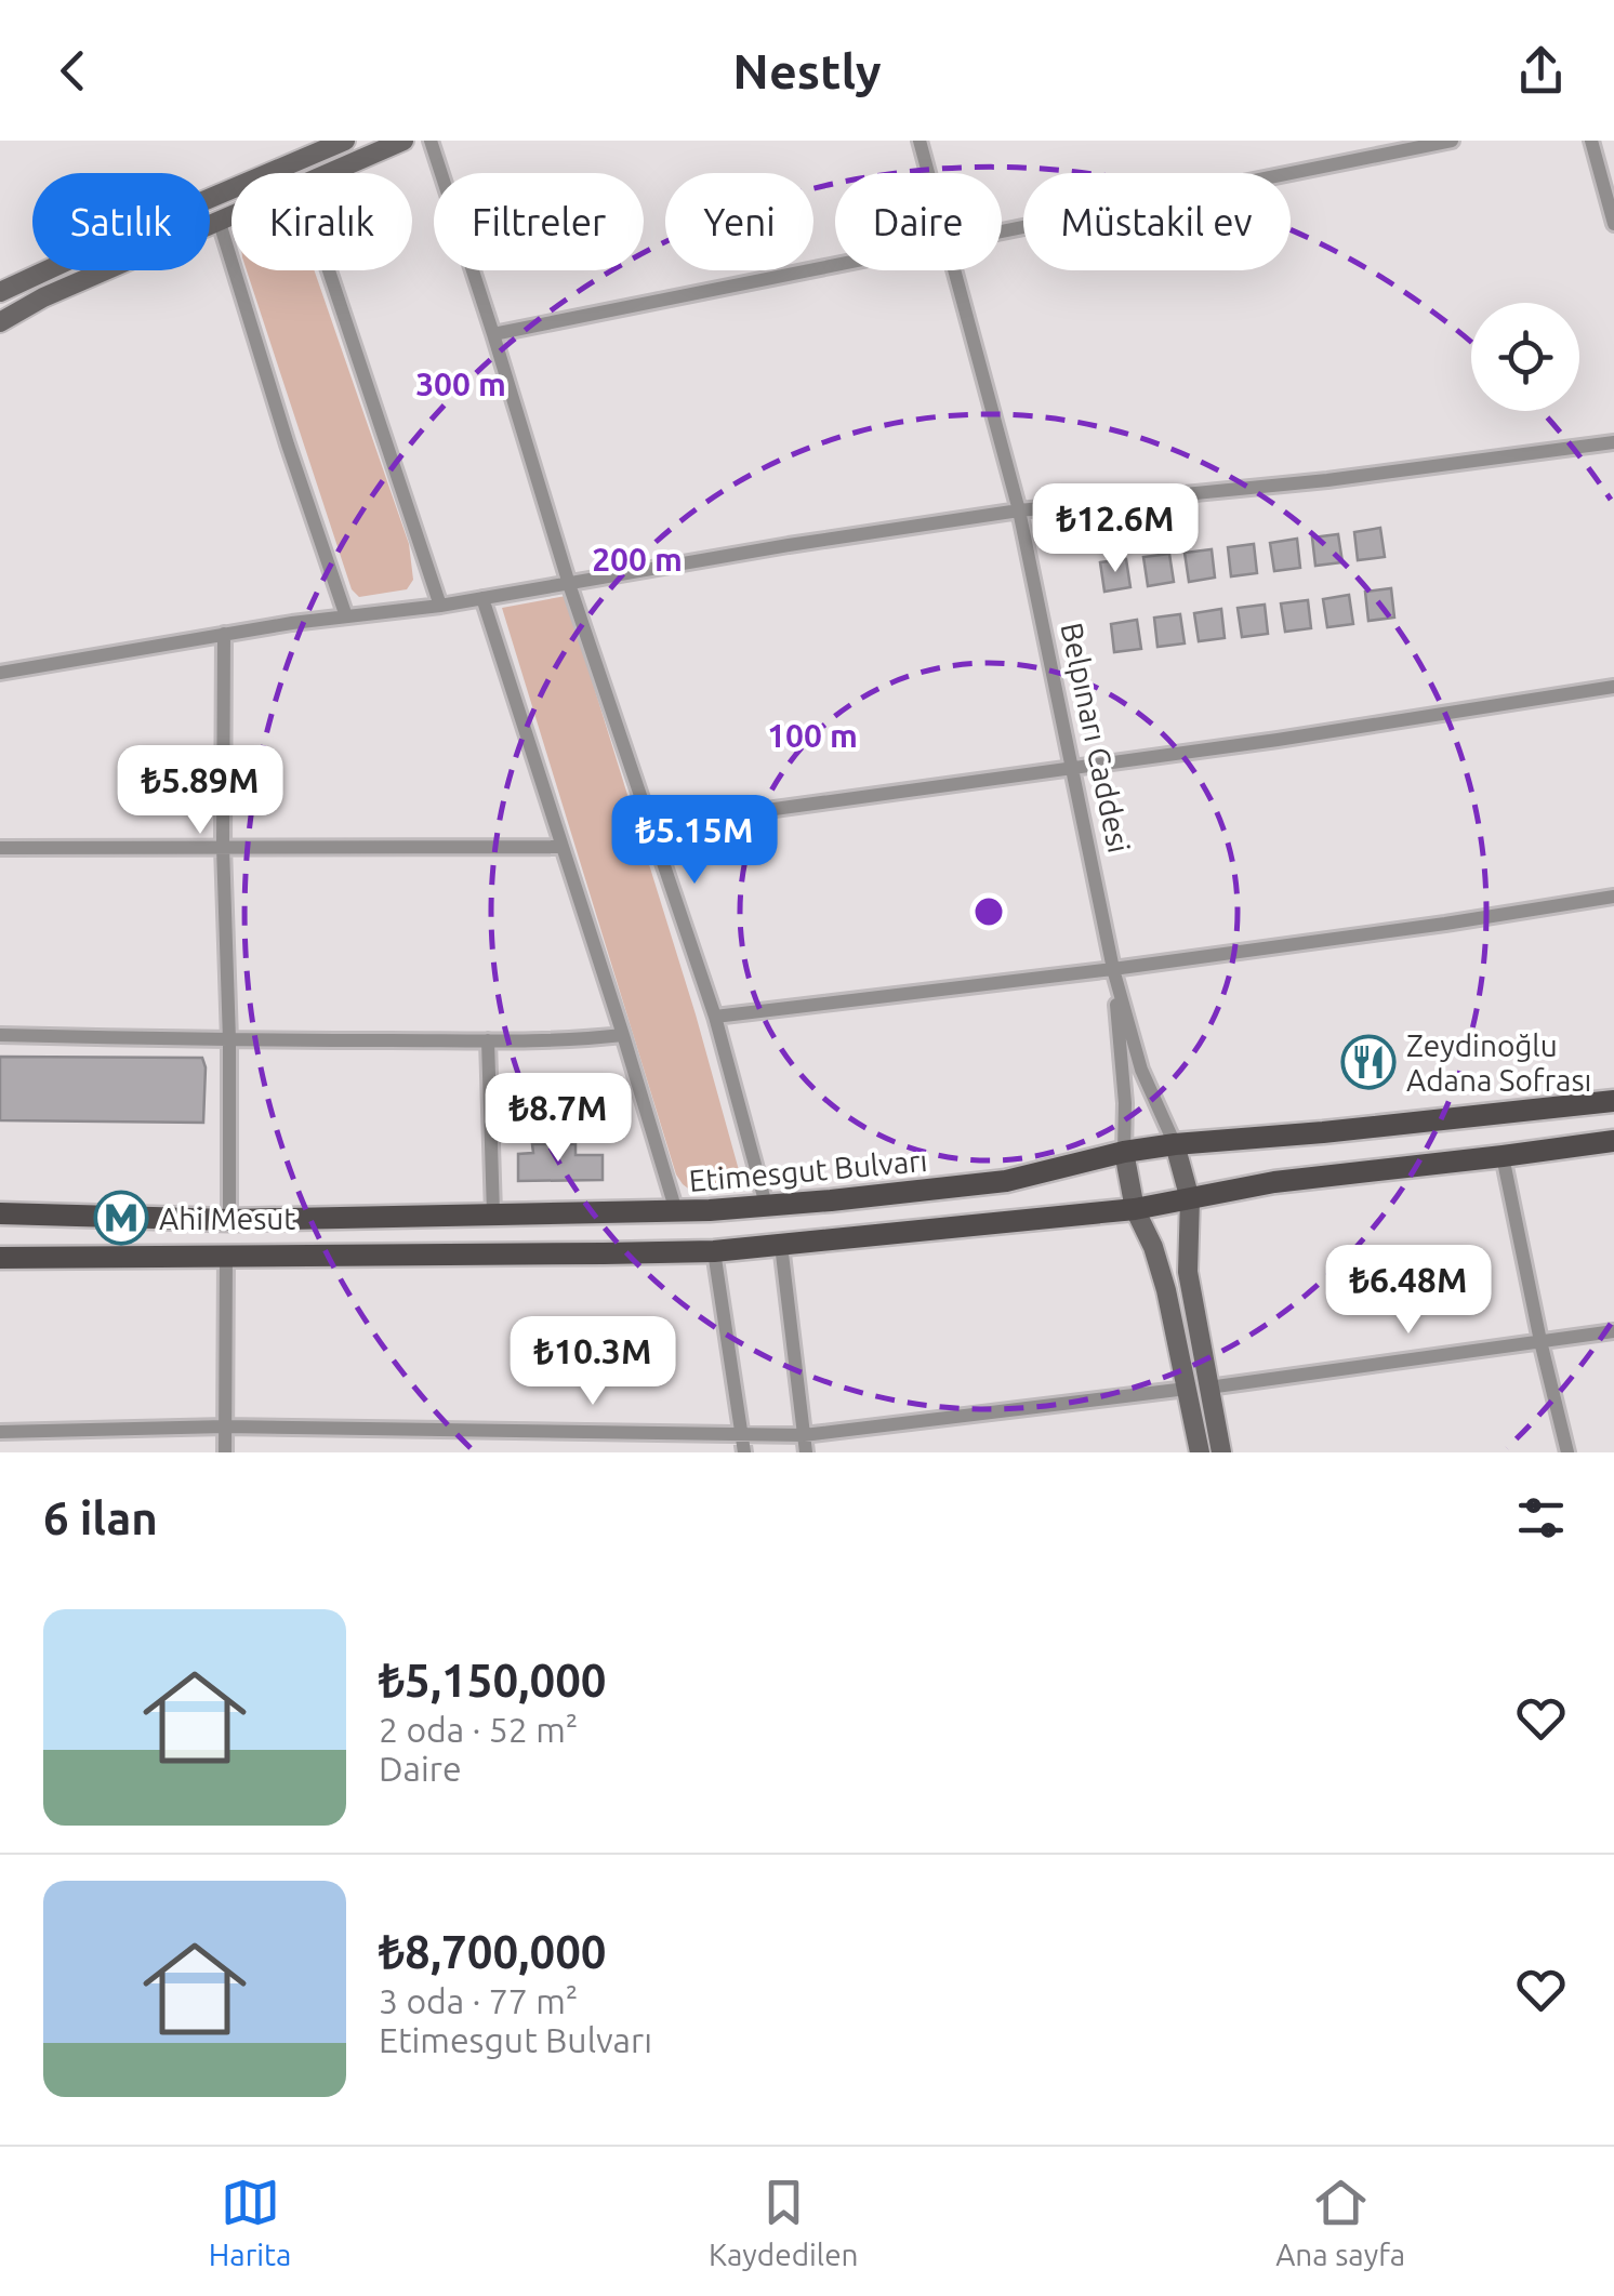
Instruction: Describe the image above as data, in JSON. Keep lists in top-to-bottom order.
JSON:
{
  "streets": {
    "main road": ["Belpınarı Caddesi", "Etimesgut Bulvarı"]
  },
  "crossings": [
    ["Belpınarı Caddesi", "Etimesgut Bulvarı"]
  ],
  "places": {
    "restaurant": ["Zeydinoğlu Adana Sofrası"],
    "metro station": ["Ahi Mesut"]
  },
  "page": {
    "header": "Nestly",
    "chip": [
      "Satılık",
      "Kiralık",
      "Filtreler",
      "Yeni",
      "Daire",
      "Müstakil ev"
    ],
    "price": [
      "₺12.6M",
      "₺5.89M",
      "₺5.15M",
      "₺8.7M",
      "₺6.48M",
      "₺10.3M"
    ],
    "heading": "6 ilan",
    "list": [
      {
        "name": "₺5,150,000",
        "note": "2 oda · 52 m² · Daire"
      },
      {
        "name": "₺8,700,000",
        "note": "3 oda · 77 m² · Etimesgut Bulvarı"
      }
    ],
    "tabs": ["Harita", "Kaydedilen", "Ana sayfa"]
  },
  "rings": ["300 m", "200 m", "100 m"]
}
